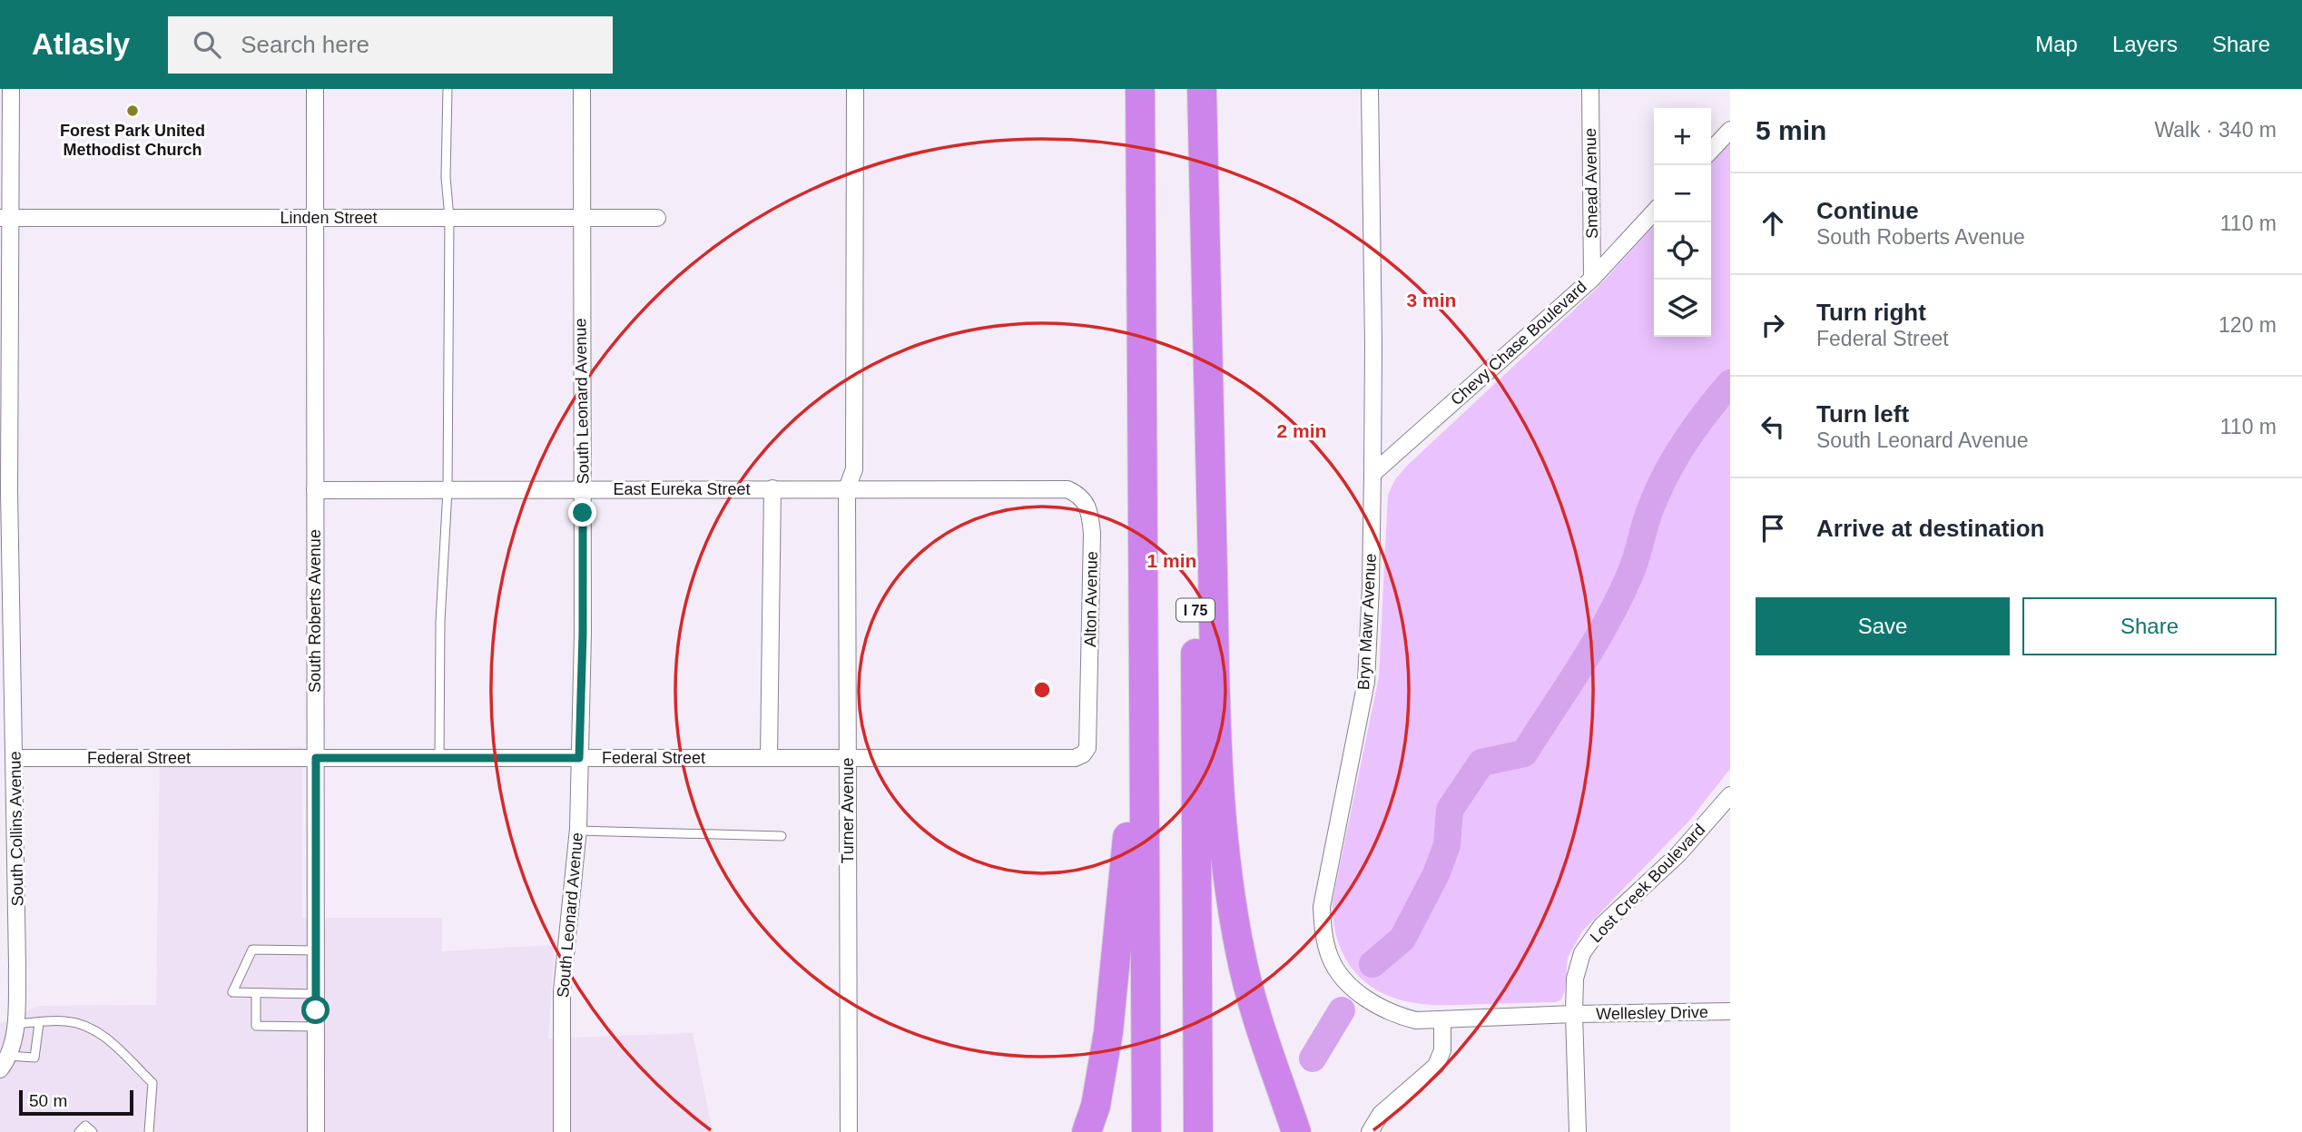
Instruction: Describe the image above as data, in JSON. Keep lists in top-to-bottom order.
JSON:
{
  "streets": {
    "highway": ["I 75"],
    "street": [
      "Smead Avenue",
      "Linden Street",
      "Chevy Chase Boulevard",
      "South Leonard Avenue",
      "East Eureka Street",
      "Alton Avenue",
      "South Roberts Avenue",
      "Bryn Mawr Avenue",
      "Federal Street",
      "Turner Avenue",
      "South Collins Avenue",
      "Lost Creek Boulevard",
      "Wellesley Drive"
    ]
  },
  "crossings": [
    ["Smead Avenue", "Chevy Chase Boulevard"],
    ["Linden Street", "South Leonard Avenue"],
    ["Linden Street", "South Roberts Avenue"],
    ["Linden Street", "South Collins Avenue"],
    ["Chevy Chase Boulevard", "Bryn Mawr Avenue"],
    ["South Leonard Avenue", "East Eureka Street"],
    ["South Leonard Avenue", "Federal Street"],
    ["East Eureka Street", "Alton Avenue"],
    ["East Eureka Street", "South Roberts Avenue"],
    ["East Eureka Street", "Turner Avenue"],
    ["Alton Avenue", "Federal Street"],
    ["South Roberts Avenue", "Federal Street"],
    ["Bryn Mawr Avenue", "Lost Creek Boulevard"],
    ["Bryn Mawr Avenue", "Wellesley Drive"],
    ["Federal Street", "Turner Avenue"],
    ["Federal Street", "South Collins Avenue"],
    ["Lost Creek Boulevard", "Wellesley Drive"]
  ],
  "places": ["Forest Park United Methodist Church"],
  "scale_bar": "50 m",
  "page": {
    "header": "Atlasly",
    "search": "Search here",
    "nav": ["Map", "Layers", "Share"],
    "heading": ["5 min", "Walk · 340 m"],
    "map_buttons": ["+", "−"],
    "list": [
      ["Continue", "South Roberts Avenue", "110 m"],
      ["Turn right", "Federal Street", "120 m"],
      ["Turn left", "South Leonard Avenue", "110 m"],
      "Arrive at destination"
    ],
    "buttons": ["Save", "Share"],
    "scale": "50 m"
  },
  "rings": ["3 min", "2 min", "1 min"]
}
